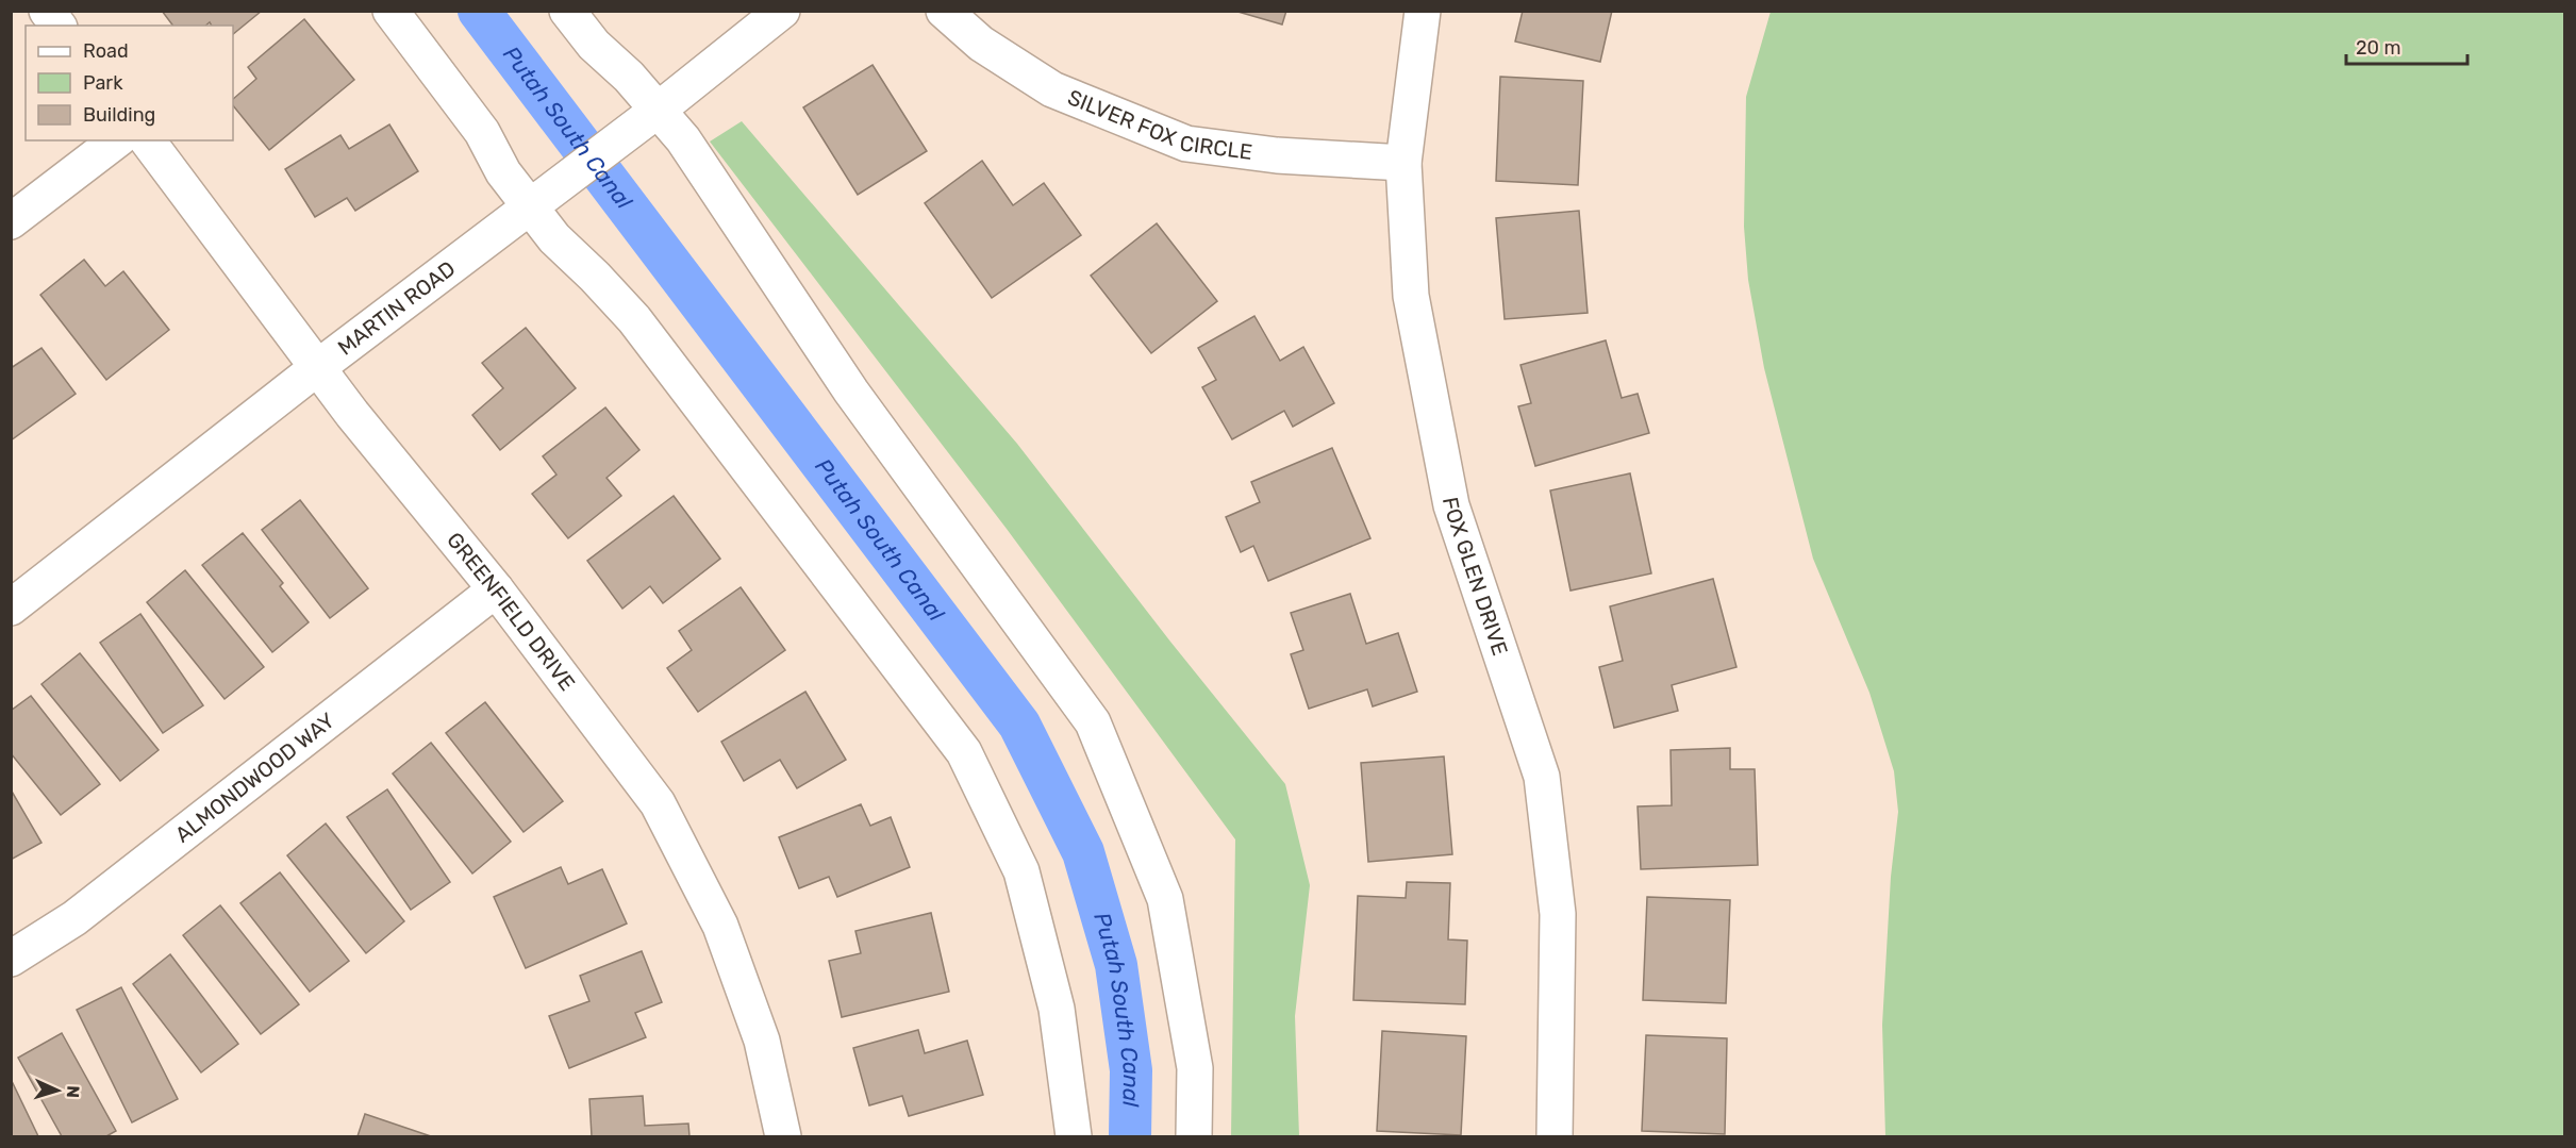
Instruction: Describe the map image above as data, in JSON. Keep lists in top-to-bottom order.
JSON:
{
  "streets": {
    "street": [
      "SILVER FOX CIRCLE",
      "MARTIN ROAD",
      "FOX GLEN DRIVE",
      "GREENFIELD DRIVE",
      "ALMONDWOOD WAY"
    ]
  },
  "crossings": [
    ["SILVER FOX CIRCLE", "FOX GLEN DRIVE"],
    ["MARTIN ROAD", "GREENFIELD DRIVE"],
    ["GREENFIELD DRIVE", "ALMONDWOOD WAY"]
  ],
  "water": ["Putah South Canal"],
  "legend": ["Road", "Park", "Building"],
  "scale_bar": "20 m",
  "north": "right"
}
